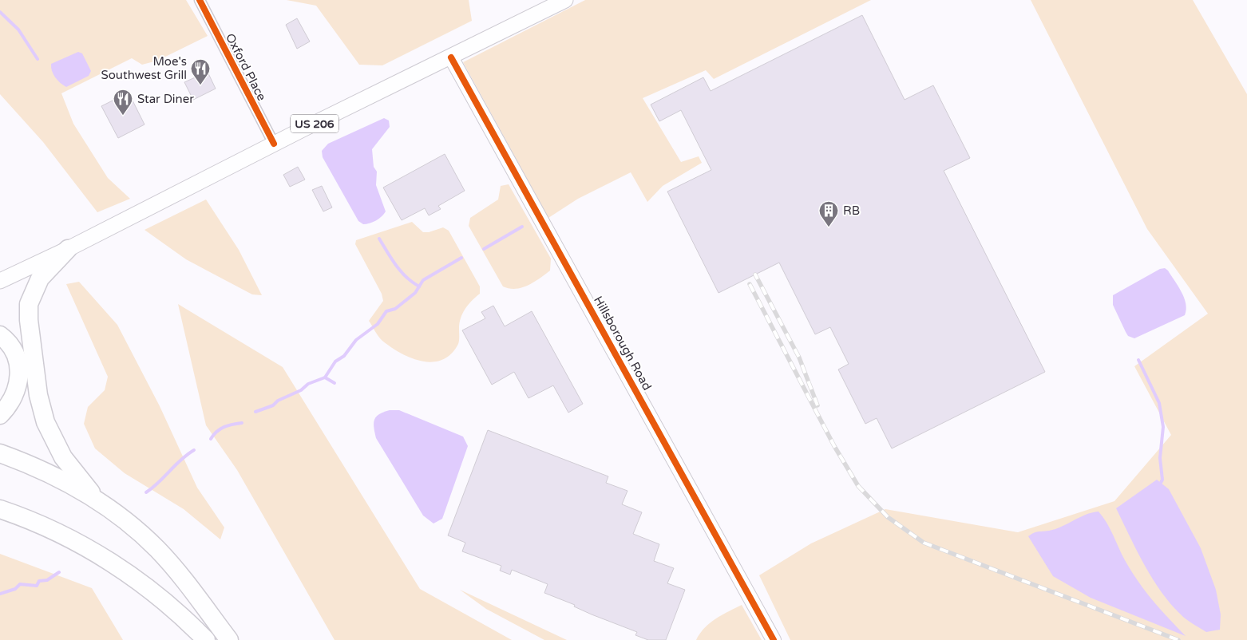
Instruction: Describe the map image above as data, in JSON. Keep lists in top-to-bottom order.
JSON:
{
  "streets": {
    "main road": ["US 206"],
    "street": ["Oxford Place", "Hillsborough Road"]
  },
  "crossings": [
    ["Oxford Place", "US 206"],
    ["US 206", "Hillsborough Road"]
  ],
  "places": {
    "restaurant": ["Moe's Southwest Grill", "Star Diner"],
    "building": ["RB"]
  }
}
